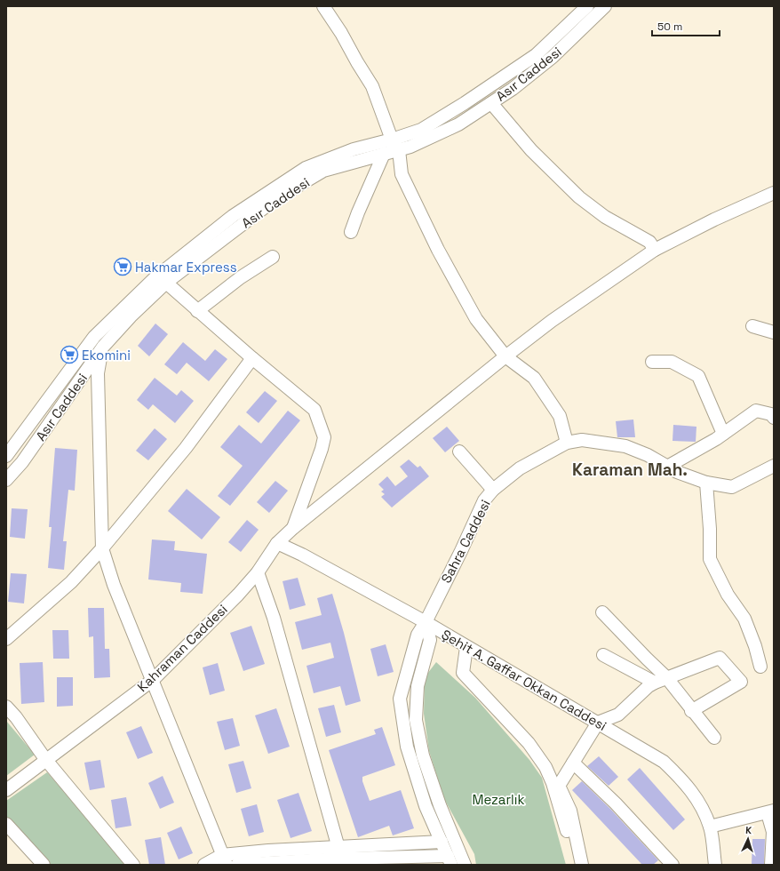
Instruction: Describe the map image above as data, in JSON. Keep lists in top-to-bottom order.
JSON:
{
  "streets": {
    "street": [
      "Asır Caddesi",
      "Sahra Caddesi",
      "Kahraman Caddesi",
      "Şehit A. Gaffar Okkan Caddesi"
    ]
  },
  "crossings": [
    ["Sahra Caddesi", "Şehit A. Gaffar Okkan Caddesi"],
    ["Kahraman Caddesi", "Şehit A. Gaffar Okkan Caddesi"]
  ],
  "districts": ["Karaman Mah."],
  "parks": ["Mezarlık"],
  "places": {
    "supermarket": ["Hakmar Express", "Ekomini"]
  },
  "scale_bar": "50 m",
  "north": "top"
}
